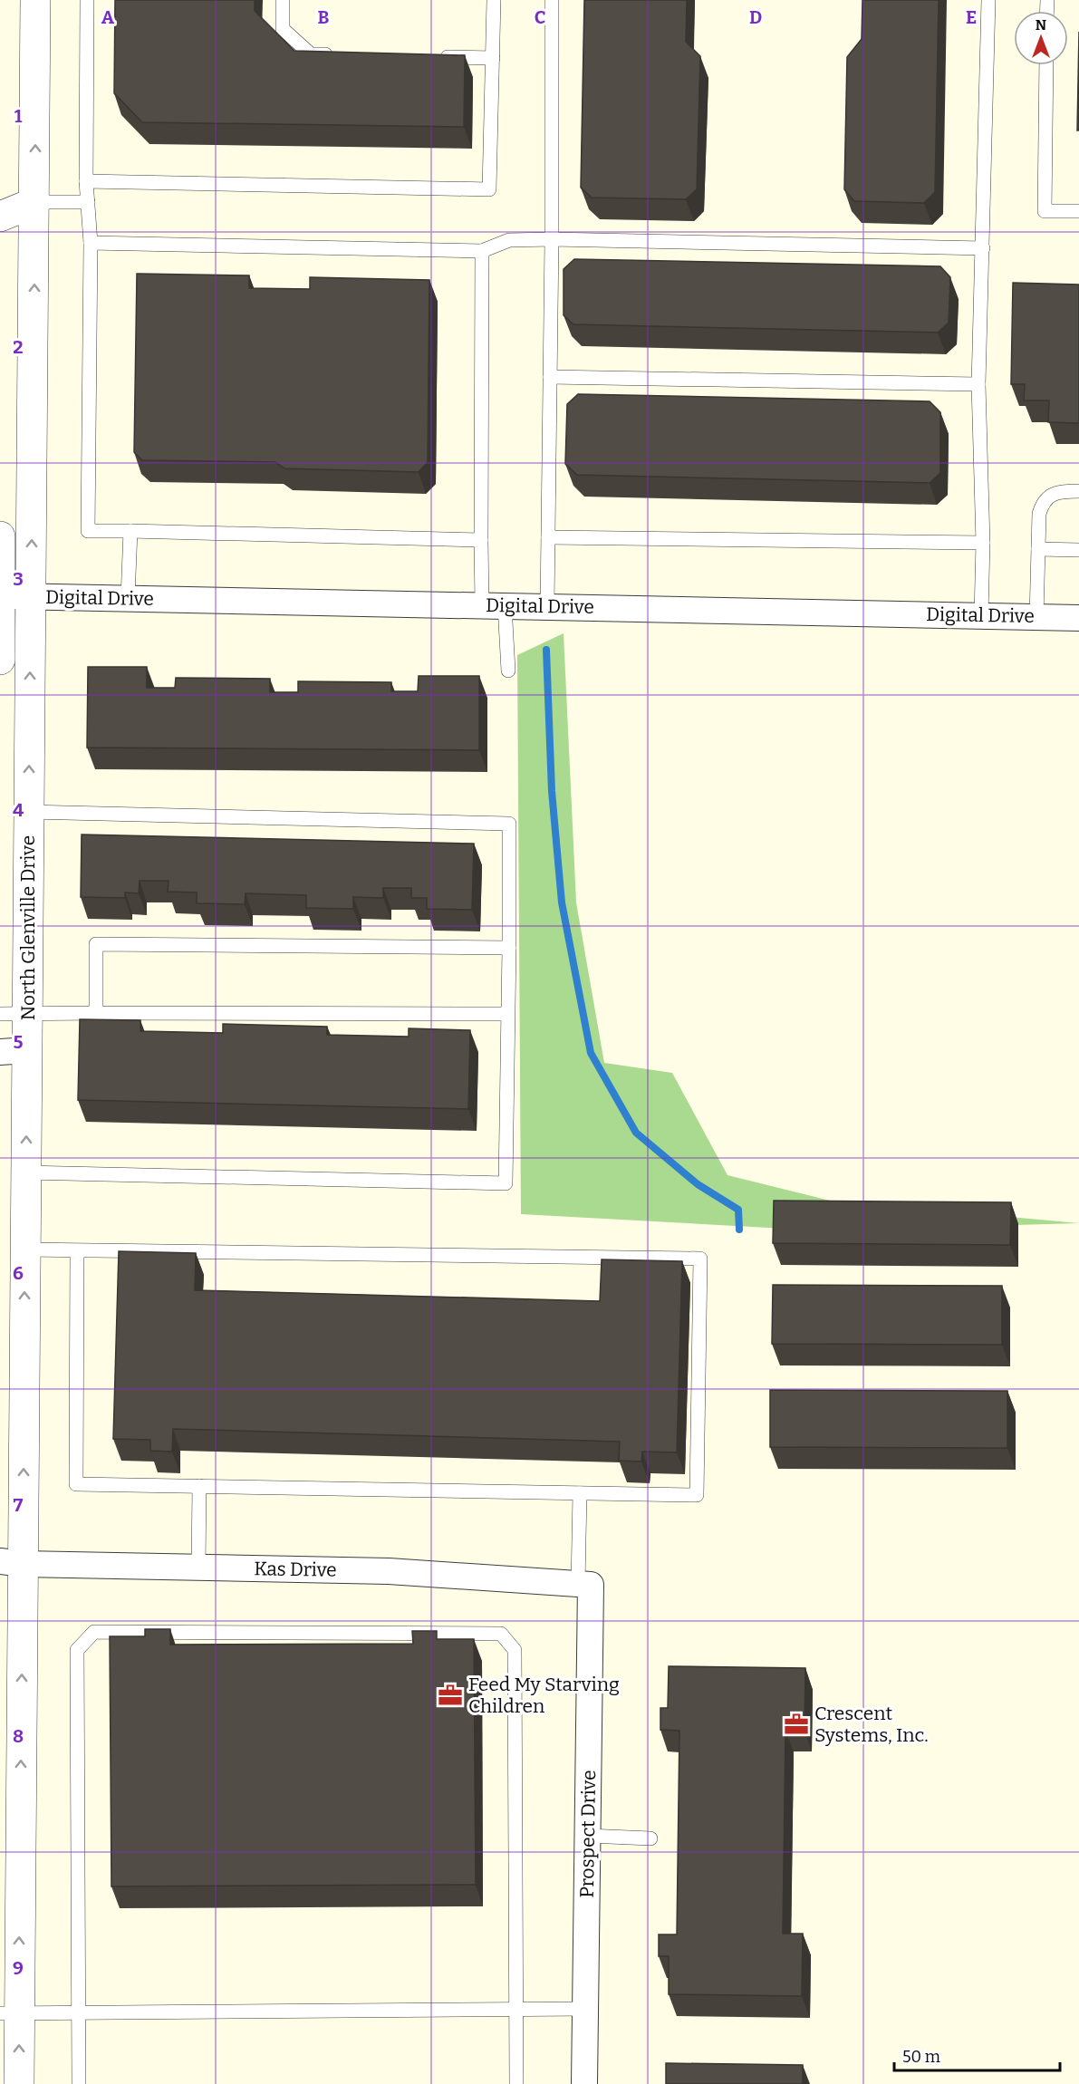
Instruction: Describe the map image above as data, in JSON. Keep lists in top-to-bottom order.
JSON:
{
  "streets": {
    "street": [
      "Digital Drive",
      "North Glenville Drive",
      "Kas Drive",
      "Prospect Drive"
    ]
  },
  "crossings": [
    ["Digital Drive", "North Glenville Drive"],
    ["North Glenville Drive", "Kas Drive"],
    ["Kas Drive", "Prospect Drive"]
  ],
  "one_way": ["North Glenville Drive"],
  "places": {
    "office": ["Feed My Starving Children", "Crescent Systems, Inc."]
  },
  "scale_bar": "50 m",
  "north": "top",
  "grid": {
    "columns": [
      "A",
      "B",
      "C",
      "D",
      "E"
    ],
    "rows": [
      "1",
      "2",
      "3",
      "4",
      "5",
      "6",
      "7",
      "8",
      "9"
    ]
  }
}
